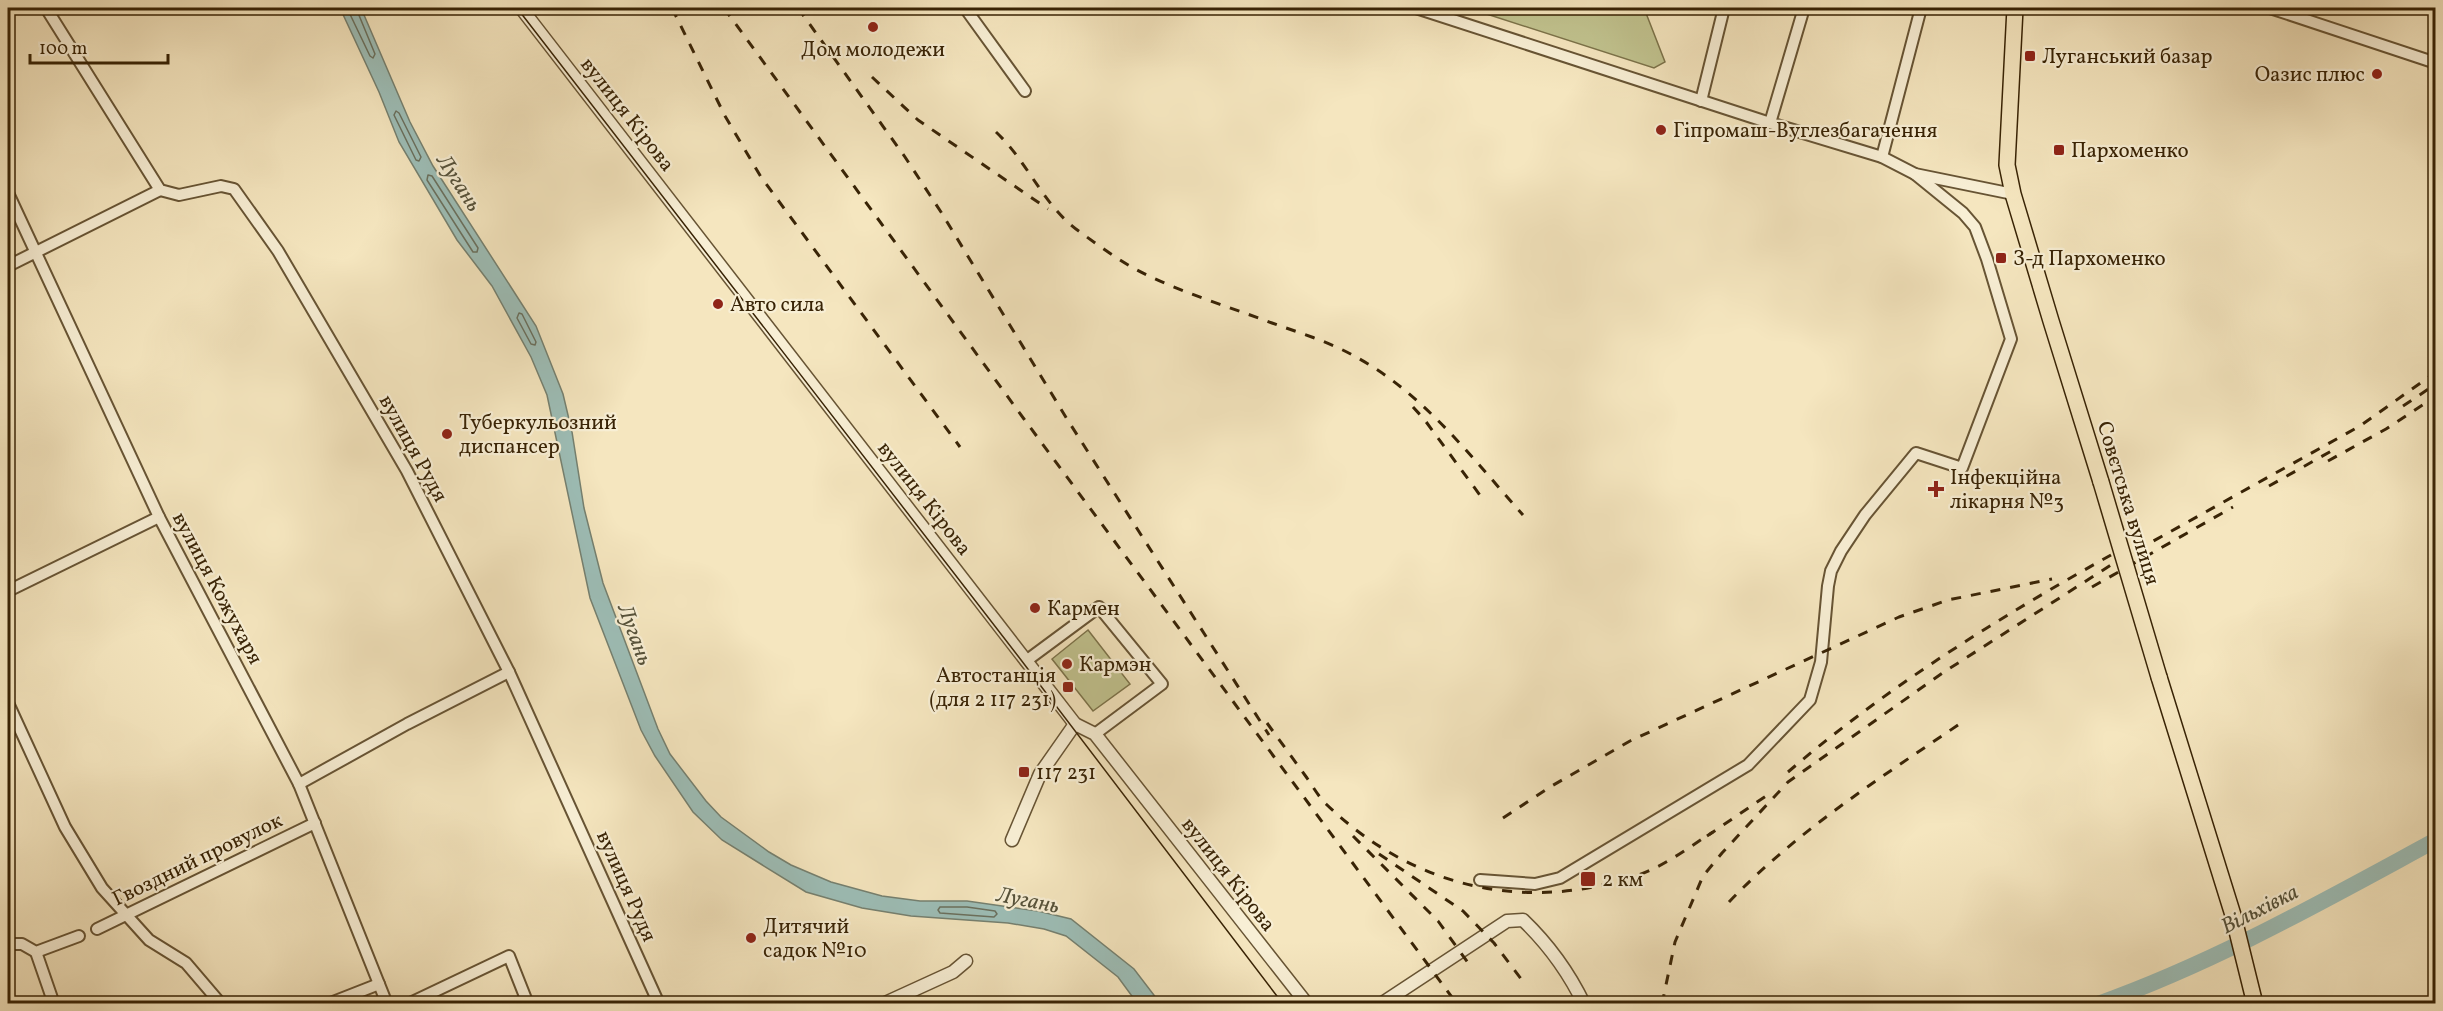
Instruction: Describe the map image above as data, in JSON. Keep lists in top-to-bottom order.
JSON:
{
  "streets": {
    "main road": ["Совєтська вулиця"],
    "street": [
      "вулиця Кірова",
      "вулиця Рудя",
      "вулиця Кожухаря",
      "Гвоздний провулок"
    ]
  },
  "crossings": [
    ["вулиця Кожухаря", "Гвоздний провулок"]
  ],
  "water": ["Лугань", "Вільхівка"],
  "places": {
    "other": [
      "Дом молодежи",
      "Оазис плюс",
      "Гіпромаш-Вуглезбагачення",
      "Авто сила",
      "Туберкульозний диспансер",
      "Кармен",
      "Кармэн",
      "Дитячий садок №10"
    ],
    "transit": [
      "Луганський базар",
      "Пархоменко",
      "З-д Пархоменко",
      "Автостанція (для 2 117 231)",
      "117 231",
      "2 км"
    ],
    "health": ["Інфекційна лікарня №3"]
  },
  "scale_bar": "100 m"
}
